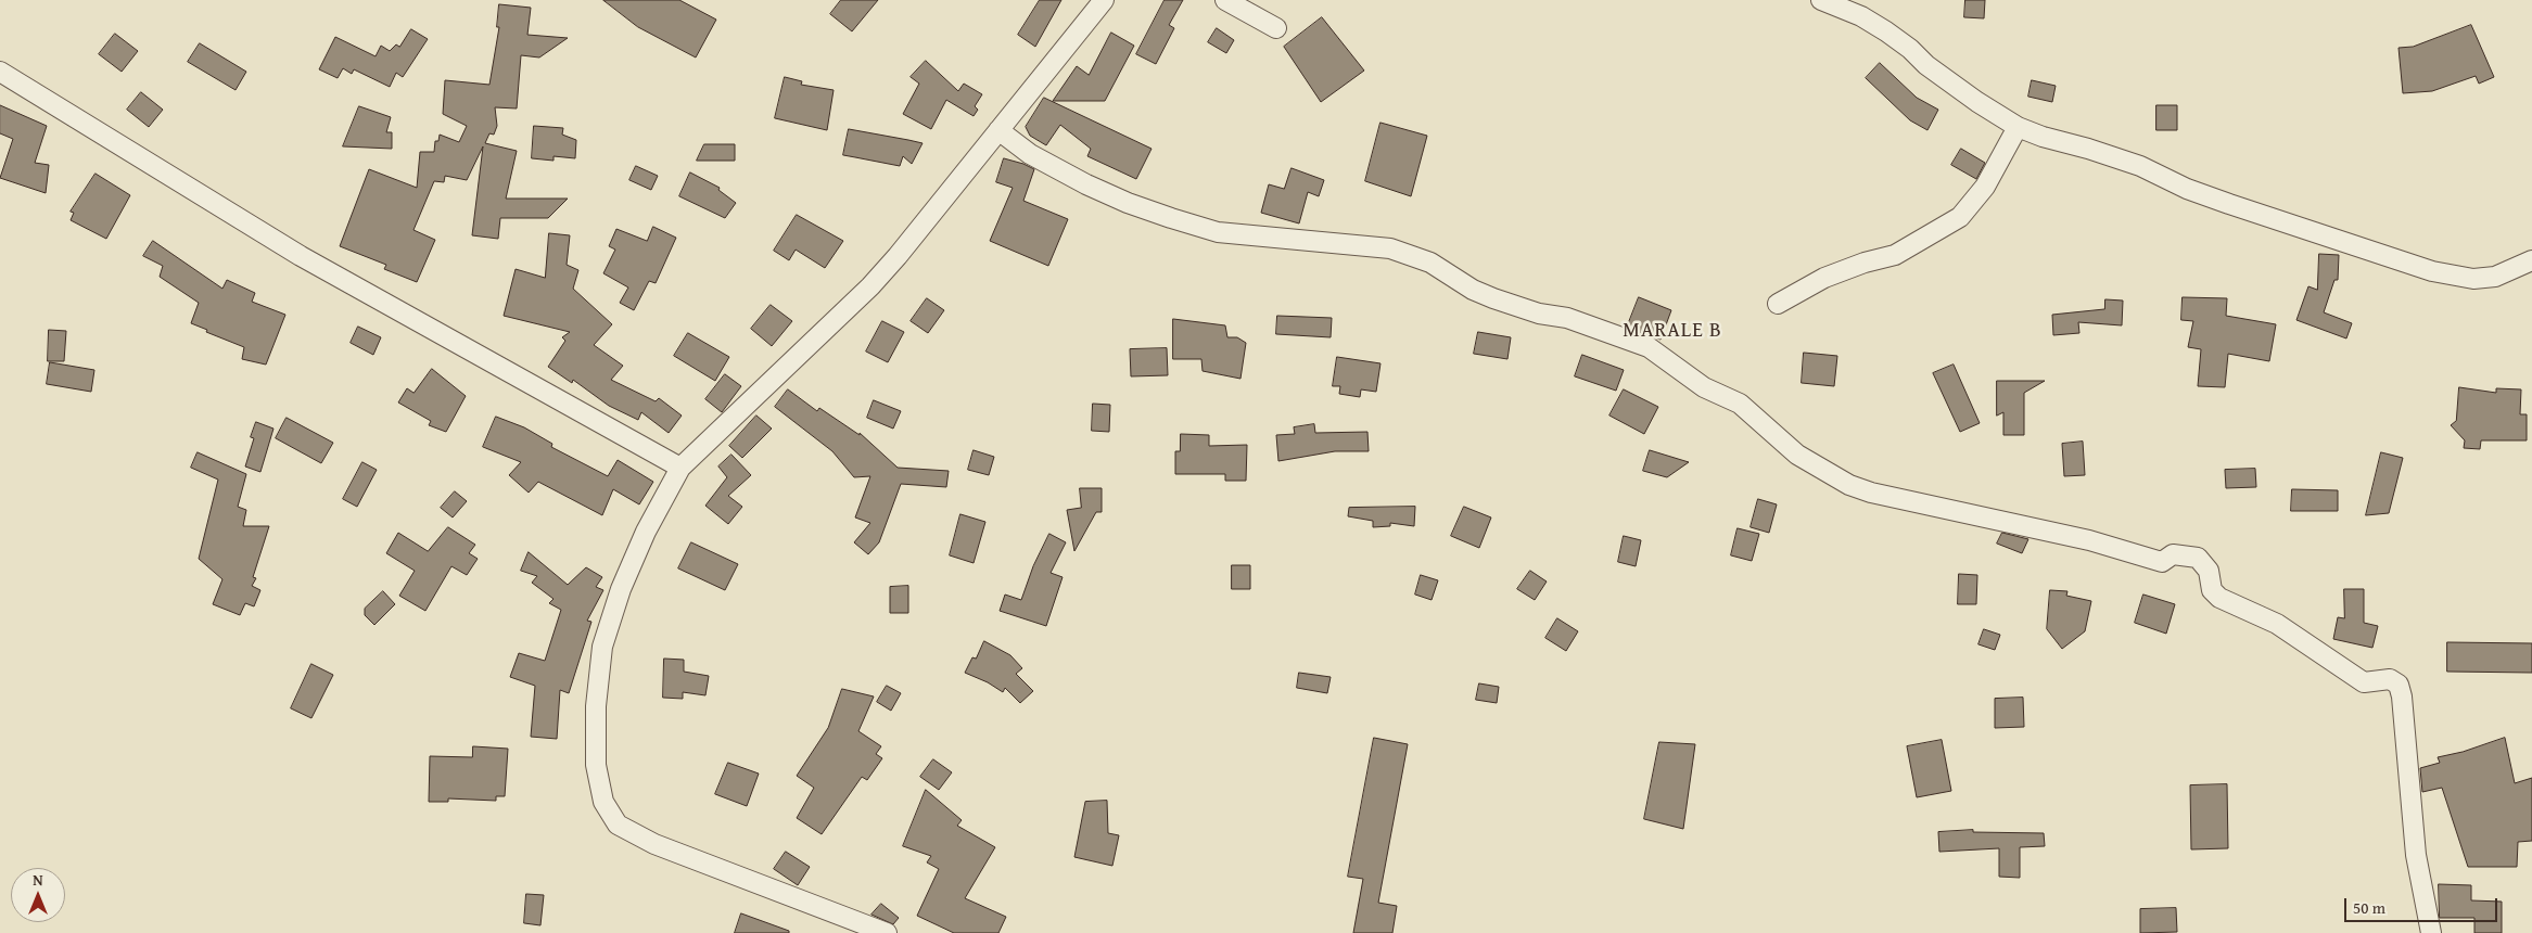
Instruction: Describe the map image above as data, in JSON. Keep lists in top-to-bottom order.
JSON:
{
  "districts": ["MARALE B"],
  "scale_bar": "50 m",
  "north": "top"
}
